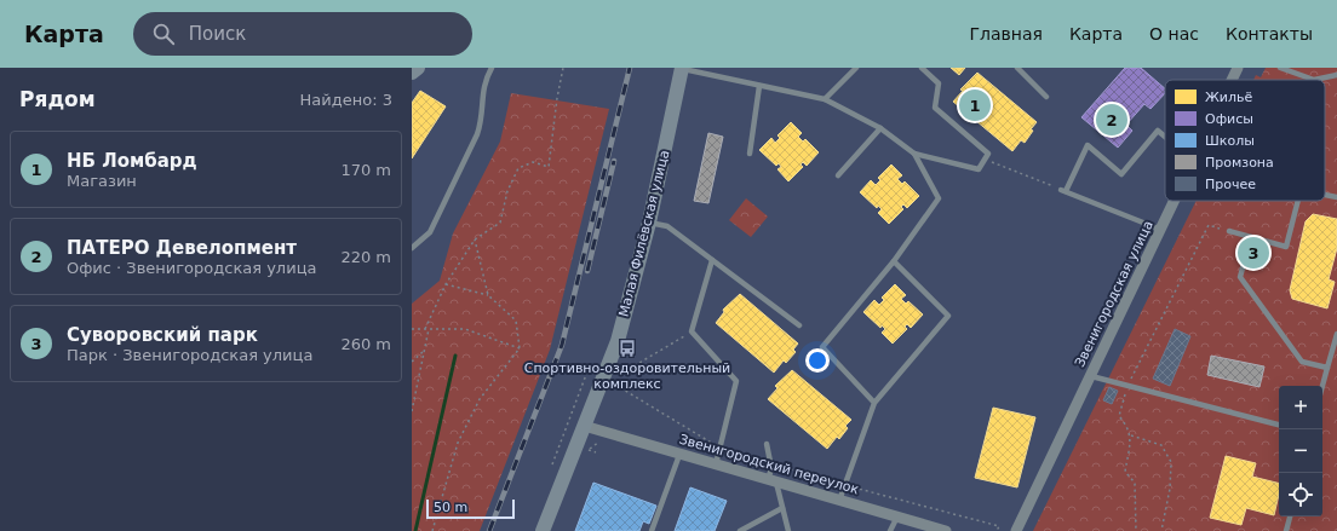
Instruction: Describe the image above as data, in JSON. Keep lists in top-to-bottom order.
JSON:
{
  "streets": {
    "street": ["Малая Филёвская улица", "Звенигородская улица", "Звенигородский переулок"]
  },
  "crossings": [
    ["Малая Филёвская улица", "Звенигородский переулок"]
  ],
  "places": {
    "bus stop": ["Спортивно-оздоровительный комплекс"]
  },
  "legend": [
    "Жильё",
    "Офисы",
    "Школы",
    "Промзона",
    "Прочее"
  ],
  "scale_bar": "50 m",
  "page": {
    "header": "Карта",
    "search": "Поиск",
    "nav": [
      "Главная",
      "Карта",
      "О нас",
      "Контакты"
    ],
    "heading": ["Рядом", "Найдено: 3"],
    "pins": ["1", "2", "3"],
    "list": [
      {
        "mark": "1",
        "name": "НБ Ломбард",
        "note": "Магазин",
        "value": "170 m"
      },
      {
        "mark": "2",
        "name": "ПАТЕРО Девелопмент",
        "note": "Офис · Звенигородская улица",
        "value": "220 m"
      },
      {
        "mark": "3",
        "name": "Суворовский парк",
        "note": "Парк · Звенигородская улица",
        "value": "260 m"
      }
    ],
    "map_buttons": ["+", "−"],
    "scale": "50 m"
  }
}
